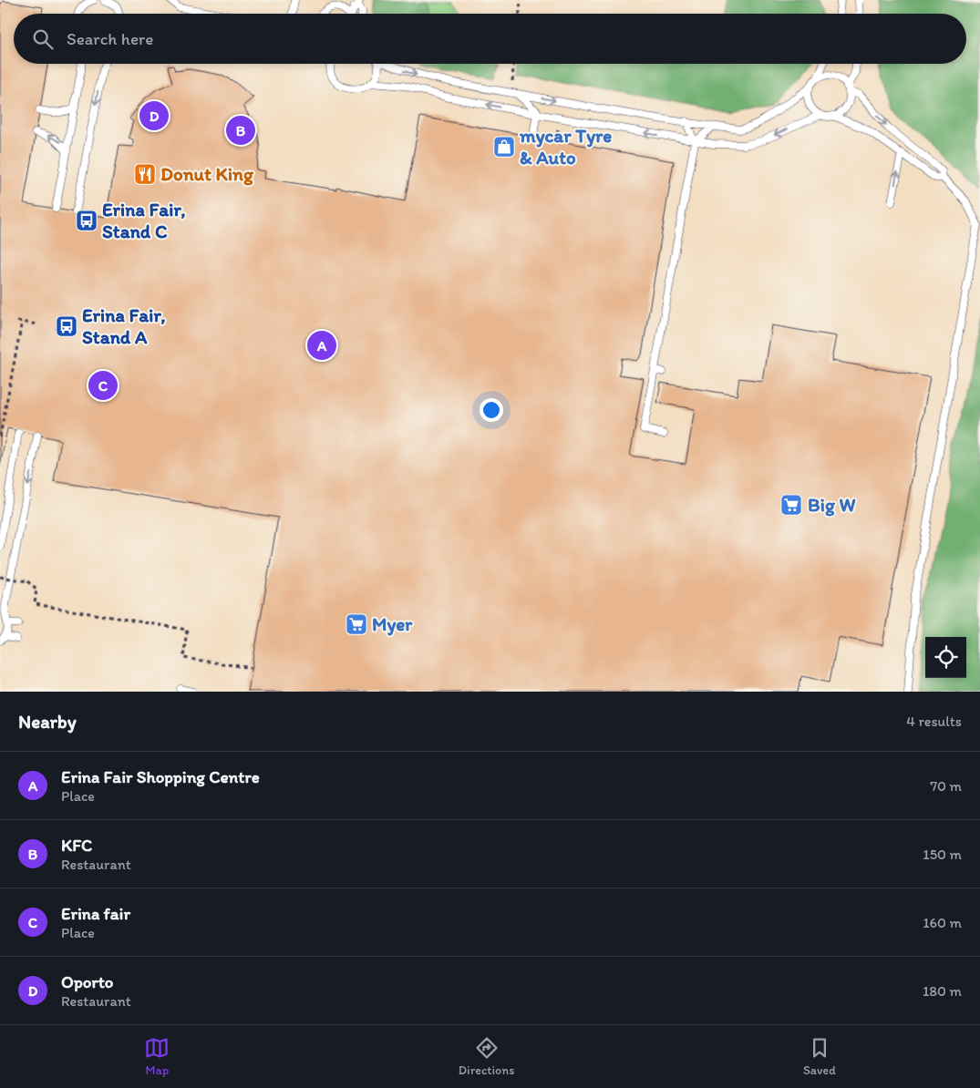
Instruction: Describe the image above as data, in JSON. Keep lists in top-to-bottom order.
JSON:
{
  "places": {
    "shop": ["mycar Tyre & Auto"],
    "restaurant": ["Donut King"],
    "bus stop": ["Erina Fair, Stand C", "Erina Fair, Stand A"],
    "supermarket": ["Big W", "Myer"]
  },
  "page": {
    "search": "Search here",
    "pins": [
      "D",
      "B",
      "A",
      "C"
    ],
    "heading": ["Nearby", "4 results"],
    "list": [
      {
        "mark": "A",
        "name": "Erina Fair Shopping Centre",
        "note": "Place",
        "value": "70 m"
      },
      {
        "mark": "B",
        "name": "KFC",
        "note": "Restaurant",
        "value": "150 m"
      },
      {
        "mark": "C",
        "name": "Erina fair",
        "note": "Place",
        "value": "160 m"
      },
      {
        "mark": "D",
        "name": "Oporto",
        "note": "Restaurant",
        "value": "180 m"
      }
    ],
    "nav": ["Map", "Directions", "Saved"]
  }
}
